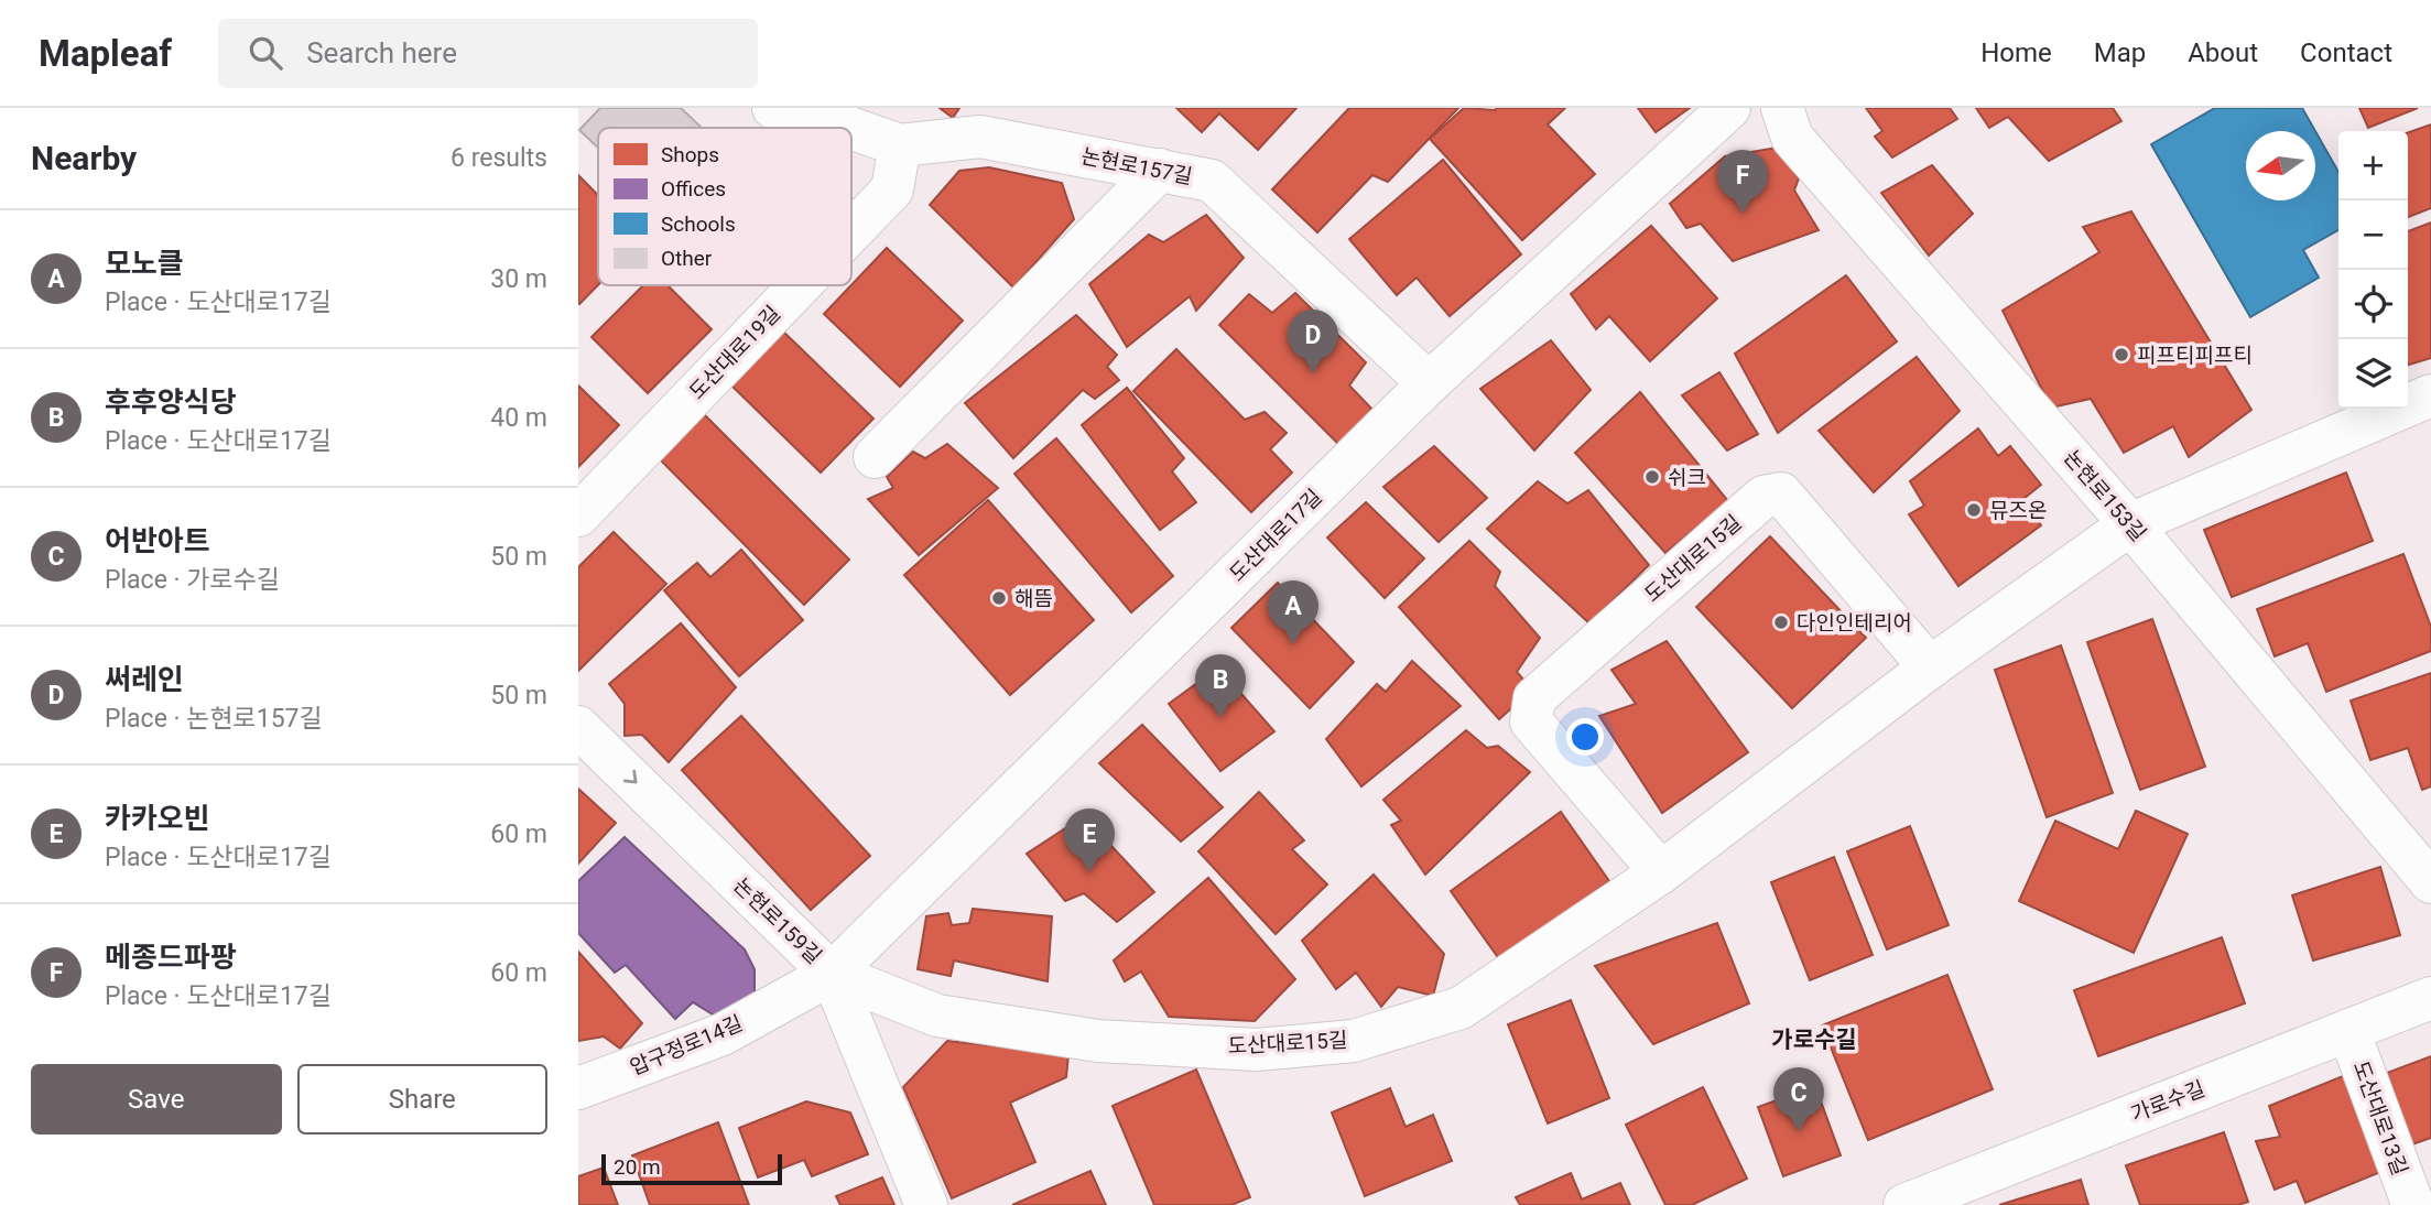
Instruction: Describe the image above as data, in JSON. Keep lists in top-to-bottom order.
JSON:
{
  "streets": {
    "street": [
      "논현로157길",
      "도산대로19길",
      "논현로153길",
      "도산대로17길",
      "도산대로15길",
      "논현로159길",
      "압구정로14길",
      "가로수길",
      "도산대로13길"
    ]
  },
  "crossings": [
    ["논현로157길", "도산대로19길"],
    ["논현로157길", "도산대로17길"],
    ["논현로153길", "도산대로15길"],
    ["도산대로17길", "도산대로15길"],
    ["도산대로17길", "논현로159길"],
    ["도산대로17길", "압구정로14길"],
    ["도산대로15길", "논현로159길"],
    ["도산대로15길", "압구정로14길"],
    ["논현로159길", "압구정로14길"],
    ["가로수길", "도산대로13길"]
  ],
  "one_way": ["논현로159길"],
  "districts": ["가로수길"],
  "places": [
    "피프티피프티",
    "쉬크",
    "뮤즈온",
    "해뜸",
    "다인인테리어"
  ],
  "legend": [
    "Shops",
    "Offices",
    "Schools",
    "Other"
  ],
  "scale_bar": "20 m",
  "north": "left",
  "page": {
    "header": "Mapleaf",
    "search": "Search here",
    "nav": [
      "Home",
      "Map",
      "About",
      "Contact"
    ],
    "heading": ["Nearby", "6 results"],
    "map_buttons": ["+", "−"],
    "pins": [
      "F",
      "D",
      "A",
      "B",
      "E",
      "C"
    ],
    "list": [
      {
        "mark": "A",
        "name": "모노클",
        "note": "Place · 도산대로17길",
        "value": "30 m"
      },
      {
        "mark": "B",
        "name": "후후양식당",
        "note": "Place · 도산대로17길",
        "value": "40 m"
      },
      {
        "mark": "C",
        "name": "어반아트",
        "note": "Place · 가로수길",
        "value": "50 m"
      },
      {
        "mark": "D",
        "name": "써레인",
        "note": "Place · 논현로157길",
        "value": "50 m"
      },
      {
        "mark": "E",
        "name": "카카오빈",
        "note": "Place · 도산대로17길",
        "value": "60 m"
      },
      {
        "mark": "F",
        "name": "메종드파팡",
        "note": "Place · 도산대로17길",
        "value": "60 m"
      }
    ],
    "buttons": ["Save", "Share"],
    "scale": "20 m"
  }
}
